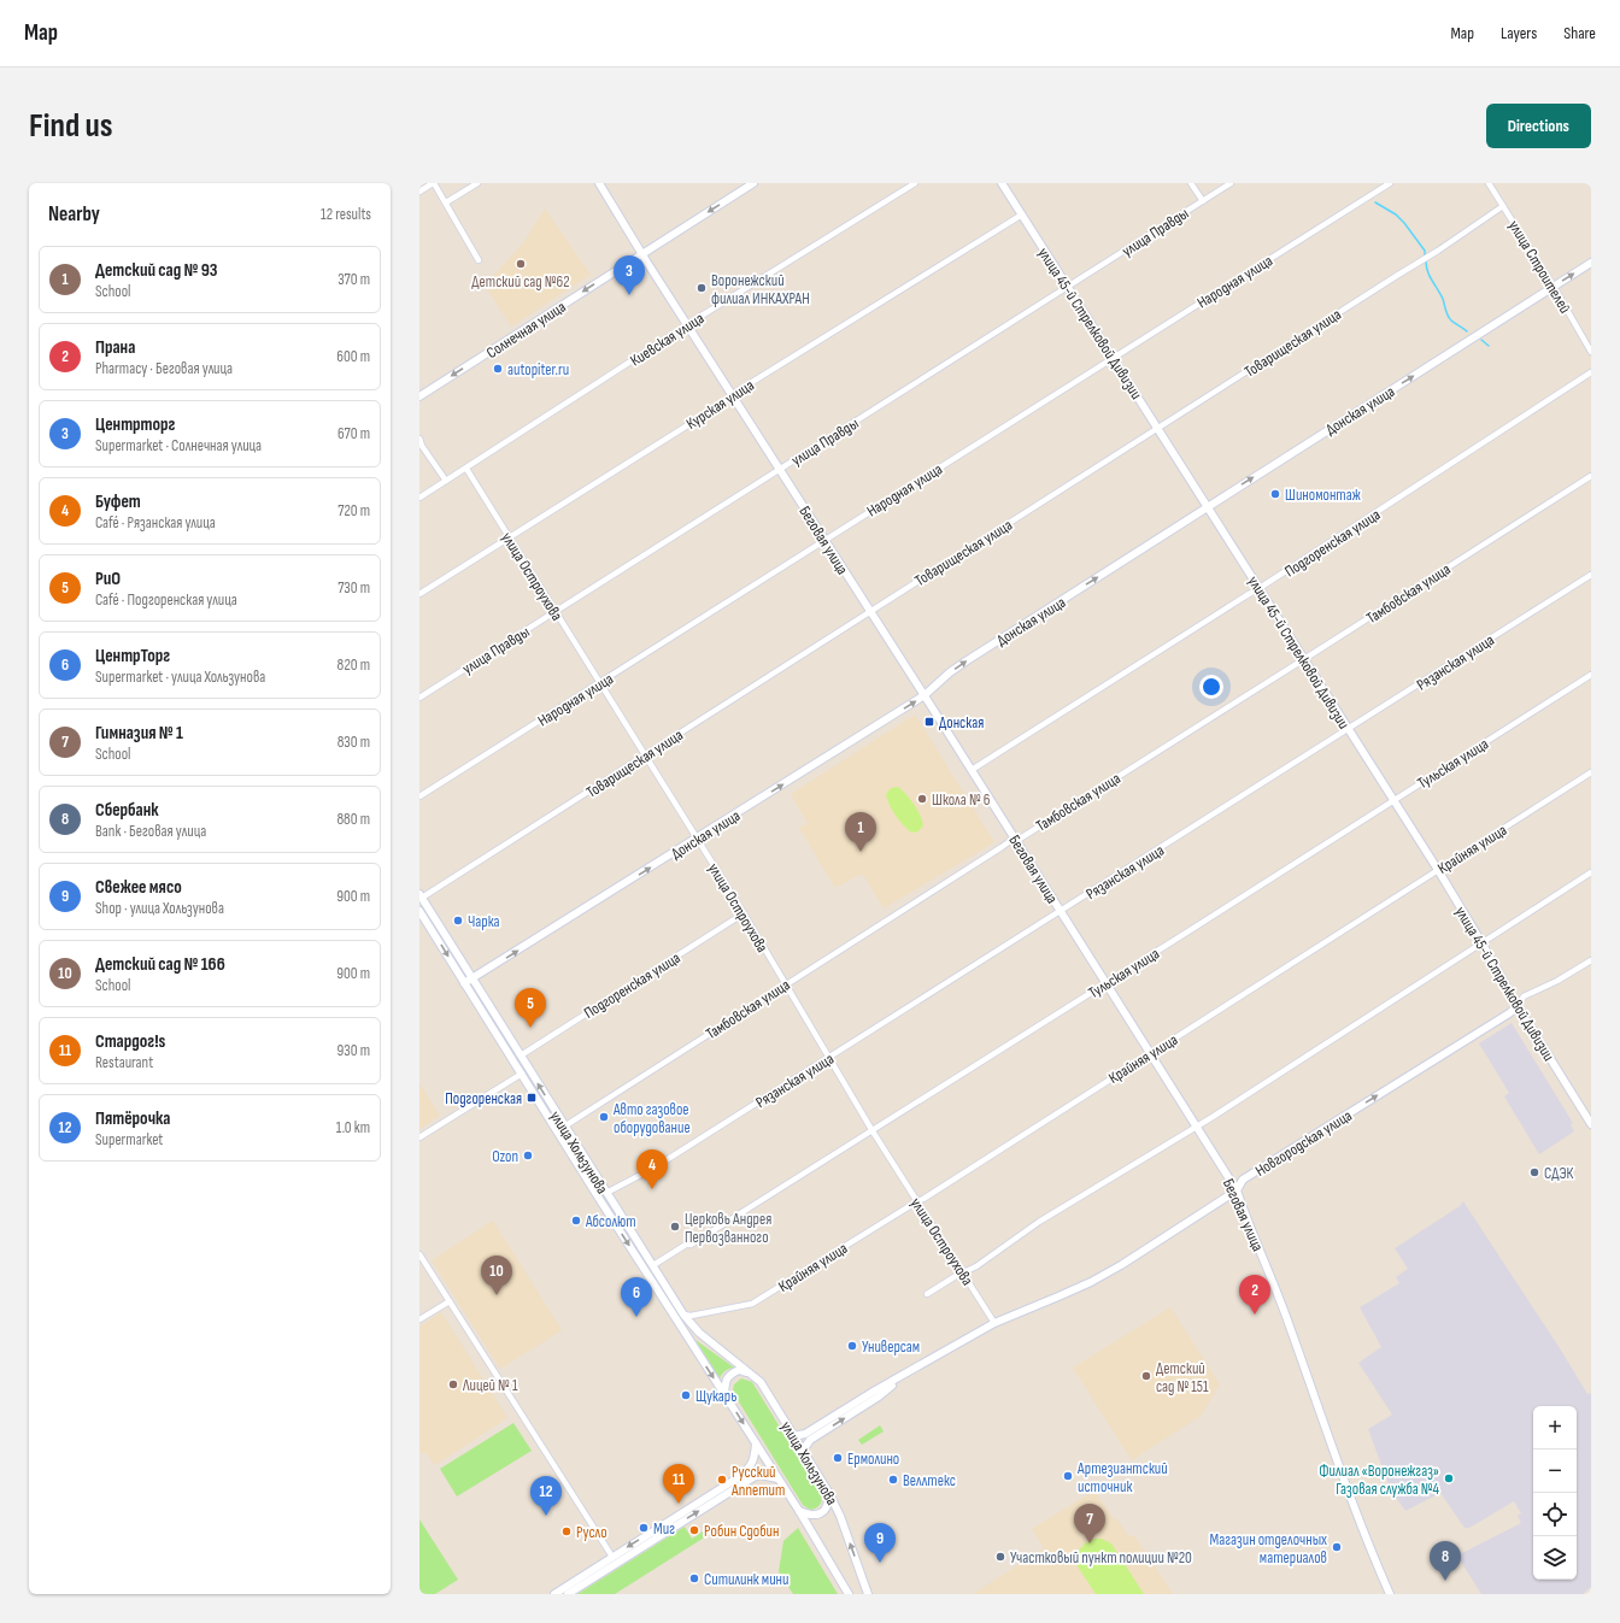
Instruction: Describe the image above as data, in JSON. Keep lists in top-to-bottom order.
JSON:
{
  "streets": {
    "street": [
      "улица Правды",
      "улица Строителей",
      "Народная улица",
      "улица 45-й Стрелковой Дивизии",
      "Солнечная улица",
      "Киевская улица",
      "Товарищеская улица",
      "Курская улица",
      "Донская улица",
      "Беговая улица",
      "Подгоренская улица",
      "улица Остроухова",
      "Тамбовская улица",
      "Рязанская улица",
      "Тульская улица",
      "Крайняя улица",
      "Новгородская улица",
      "улица Хользунова"
    ]
  },
  "crossings": [
    ["улица Правды", "улица 45-й Стрелковой Дивизии"],
    ["улица Правды", "Беговая улица"],
    ["улица Правды", "улица Остроухова"],
    ["улица Строителей", "Товарищеская улица"],
    ["улица Строителей", "Донская улица"],
    ["Народная улица", "улица 45-й Стрелковой Дивизии"],
    ["Народная улица", "Беговая улица"],
    ["Народная улица", "улица Остроухова"],
    ["улица 45-й Стрелковой Дивизии", "Товарищеская улица"],
    ["улица 45-й Стрелковой Дивизии", "Курская улица"],
    ["улица 45-й Стрелковой Дивизии", "Донская улица"],
    ["улица 45-й Стрелковой Дивизии", "Подгоренская улица"],
    ["улица 45-й Стрелковой Дивизии", "Тамбовская улица"],
    ["улица 45-й Стрелковой Дивизии", "Рязанская улица"],
    ["улица 45-й Стрелковой Дивизии", "Тульская улица"],
    ["улица 45-й Стрелковой Дивизии", "Крайняя улица"],
    ["улица 45-й Стрелковой Дивизии", "Новгородская улица"],
    ["Солнечная улица", "Беговая улица"],
    ["Киевская улица", "Беговая улица"],
    ["Киевская улица", "улица Остроухова"],
    ["Товарищеская улица", "Беговая улица"],
    ["Товарищеская улица", "улица Остроухова"],
    ["Товарищеская улица", "улица Хользунова"],
    ["Курская улица", "Беговая улица"],
    ["Курская улица", "улица Остроухова"],
    ["Донская улица", "Беговая улица"],
    ["Донская улица", "улица Остроухова"],
    ["Донская улица", "улица Хользунова"],
    ["Беговая улица", "Подгоренская улица"],
    ["Беговая улица", "Тамбовская улица"],
    ["Беговая улица", "Рязанская улица"],
    ["Беговая улица", "Тульская улица"],
    ["Беговая улица", "Крайняя улица"],
    ["Беговая улица", "Новгородская улица"],
    ["Подгоренская улица", "улица Остроухова"],
    ["Подгоренская улица", "улица Хользунова"],
    ["улица Остроухова", "Тамбовская улица"],
    ["улица Остроухова", "Рязанская улица"],
    ["улица Остроухова", "Тульская улица"],
    ["улица Остроухова", "Крайняя улица"],
    ["улица Остроухова", "Новгородская улица"],
    ["Тамбовская улица", "улица Хользунова"],
    ["Рязанская улица", "улица Хользунова"],
    ["Тульская улица", "улица Хользунова"],
    ["Крайняя улица", "улица Хользунова"],
    ["Новгородская улица", "улица Хользунова"]
  ],
  "one_way": ["Солнечная улица", "Донская улица", "Новгородская улица"],
  "places": {
    "other": [
      "Детский сад №62",
      "Воронежский филиал ИНКАХРАН",
      "autopiter.ru",
      "Шиномонтаж",
      "Школа № 6",
      "Чарка",
      "Авто газовое оборудование",
      "Ozon",
      "СДЭК",
      "Абсолют",
      "Церковь Андрея Первозванного",
      "Универсам",
      "Детский сад № 151",
      "Лицей № 1",
      "Щукарь",
      "Ермолино",
      "Артезиантский источник",
      "Филиал «Воронежгаз» Газовая служба №4",
      "Русский Аппетит",
      "Веллтекс",
      "Миг",
      "Робин Сдобин",
      "Русло",
      "Магазин отделочных материалов",
      "Участковый пункт полиции №20",
      "Ситилинк мини"
    ],
    "transit": ["Донская", "Подгоренская"]
  },
  "page": {
    "header": "Map",
    "nav": ["Map", "Layers", "Share"],
    "buttons": "Directions",
    "title": "Find us",
    "heading": ["Nearby", "12 results"],
    "list": [
      {
        "mark": "1",
        "name": "Детский сад № 93",
        "note": "School",
        "value": "370 m"
      },
      {
        "mark": "2",
        "name": "Прана",
        "note": "Pharmacy · Беговая улица",
        "value": "600 m"
      },
      {
        "mark": "3",
        "name": "Центрторг",
        "note": "Supermarket · Солнечная улица",
        "value": "670 m"
      },
      {
        "mark": "4",
        "name": "Буфет",
        "note": "Café · Рязанская улица",
        "value": "720 m"
      },
      {
        "mark": "5",
        "name": "РиО",
        "note": "Café · Подгоренская улица",
        "value": "730 m"
      },
      {
        "mark": "6",
        "name": "ЦентрТорг",
        "note": "Supermarket · улица Хользунова",
        "value": "820 m"
      },
      {
        "mark": "7",
        "name": "Гимназия № 1",
        "note": "School",
        "value": "830 m"
      },
      {
        "mark": "8",
        "name": "Сбербанк",
        "note": "Bank · Беговая улица",
        "value": "880 m"
      },
      {
        "mark": "9",
        "name": "Свежее мясо",
        "note": "Shop · улица Хользунова",
        "value": "900 m"
      },
      {
        "mark": "10",
        "name": "Детский сад № 166",
        "note": "School",
        "value": "900 m"
      },
      {
        "mark": "11",
        "name": "Стардог!s",
        "note": "Restaurant",
        "value": "930 m"
      },
      {
        "mark": "12",
        "name": "Пятёрочка",
        "note": "Supermarket",
        "value": "1.0 km"
      }
    ],
    "pins": [
      "3",
      "1",
      "5",
      "4",
      "10",
      "2",
      "6",
      "11",
      "12",
      "7",
      "9",
      "8"
    ],
    "map_buttons": ["+", "−"]
  }
}
